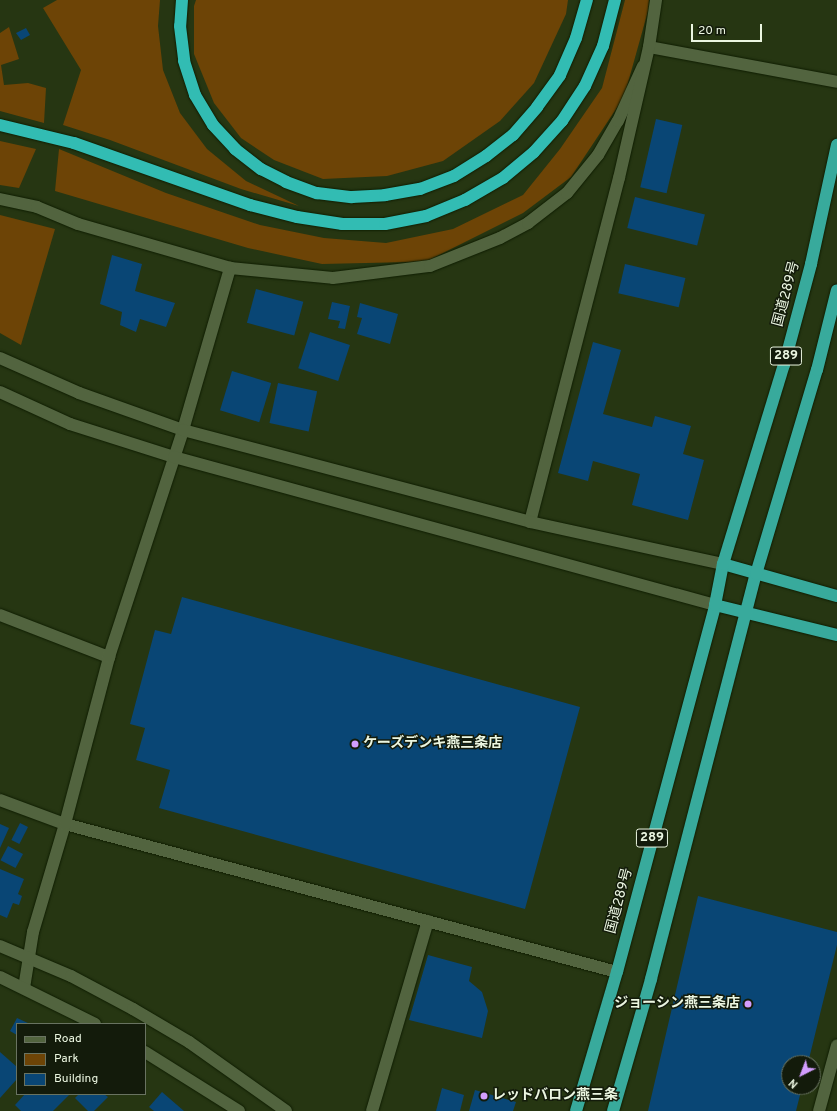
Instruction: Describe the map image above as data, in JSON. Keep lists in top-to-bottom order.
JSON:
{
  "streets": {
    "highway": ["国道289号", "289"]
  },
  "places": ["ケーズデンキ燕三条店", "ジョーシン燕三条店", "レッドバロン燕三条"],
  "legend": ["Road", "Park", "Building"],
  "scale_bar": "20 m",
  "north": "bottom left"
}
